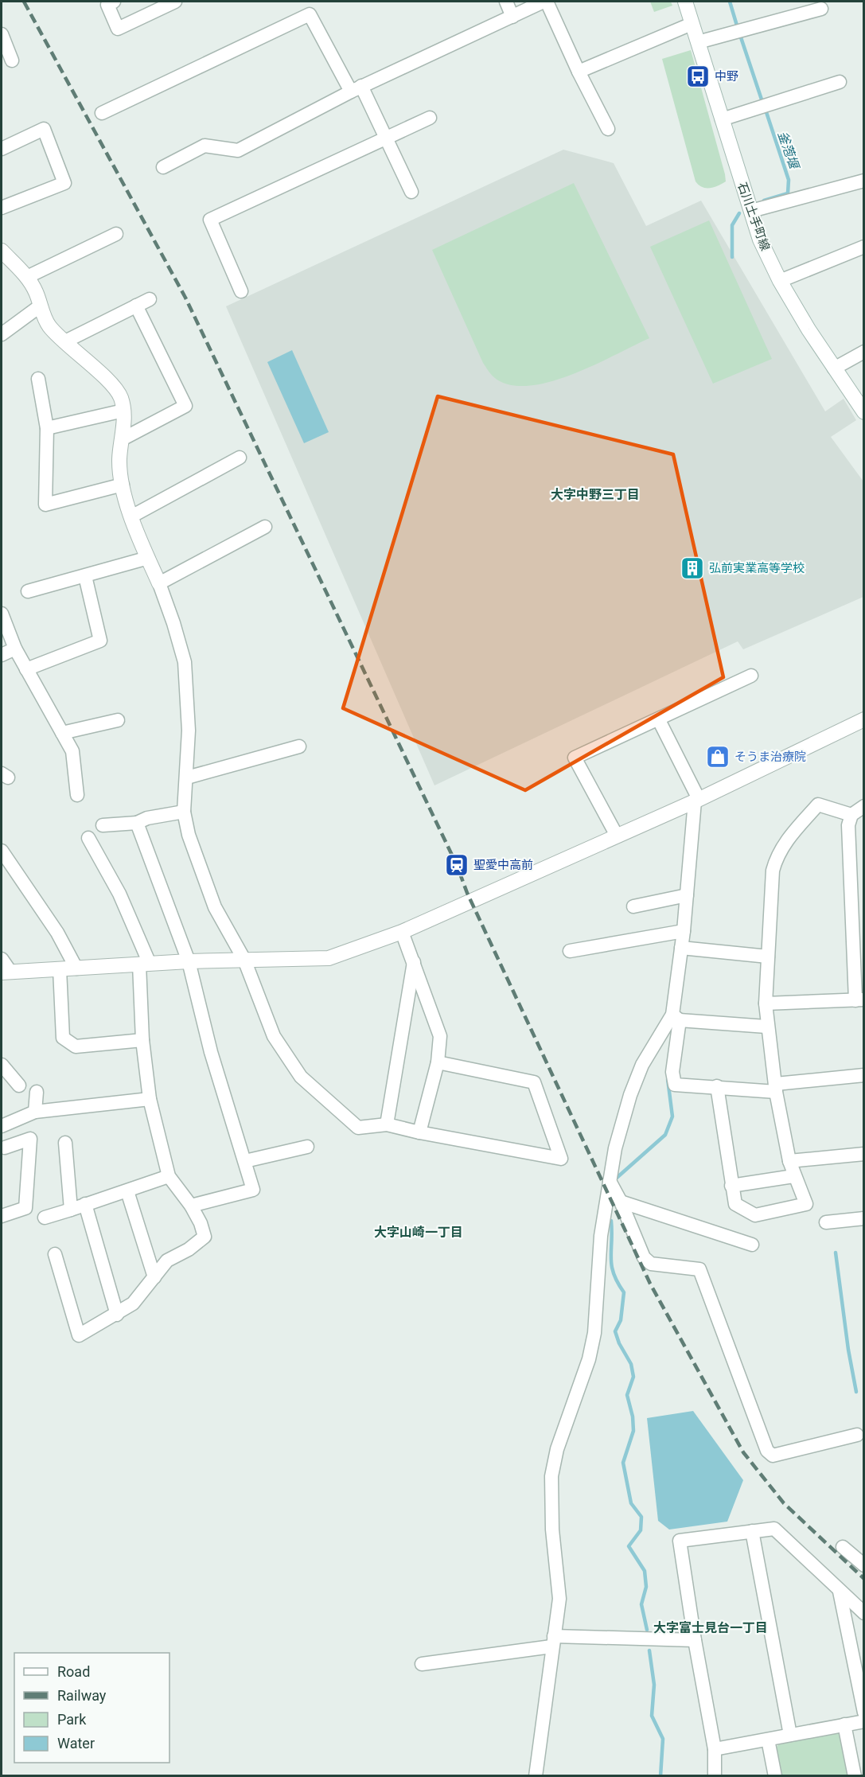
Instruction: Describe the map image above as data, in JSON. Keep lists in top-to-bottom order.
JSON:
{
  "streets": {
    "street": ["石川土手町線"]
  },
  "districts": ["大字中野三丁目", "大字山崎一丁目", "大字富士見台一丁目"],
  "water": ["釜萢堰"],
  "places": {
    "bus stop": ["中野"],
    "building": ["弘前実業高等学校"],
    "shop": ["そうま治療院"],
    "station": ["聖愛中高前"]
  },
  "legend": [
    "Road",
    "Railway",
    "Park",
    "Water"
  ]
}
